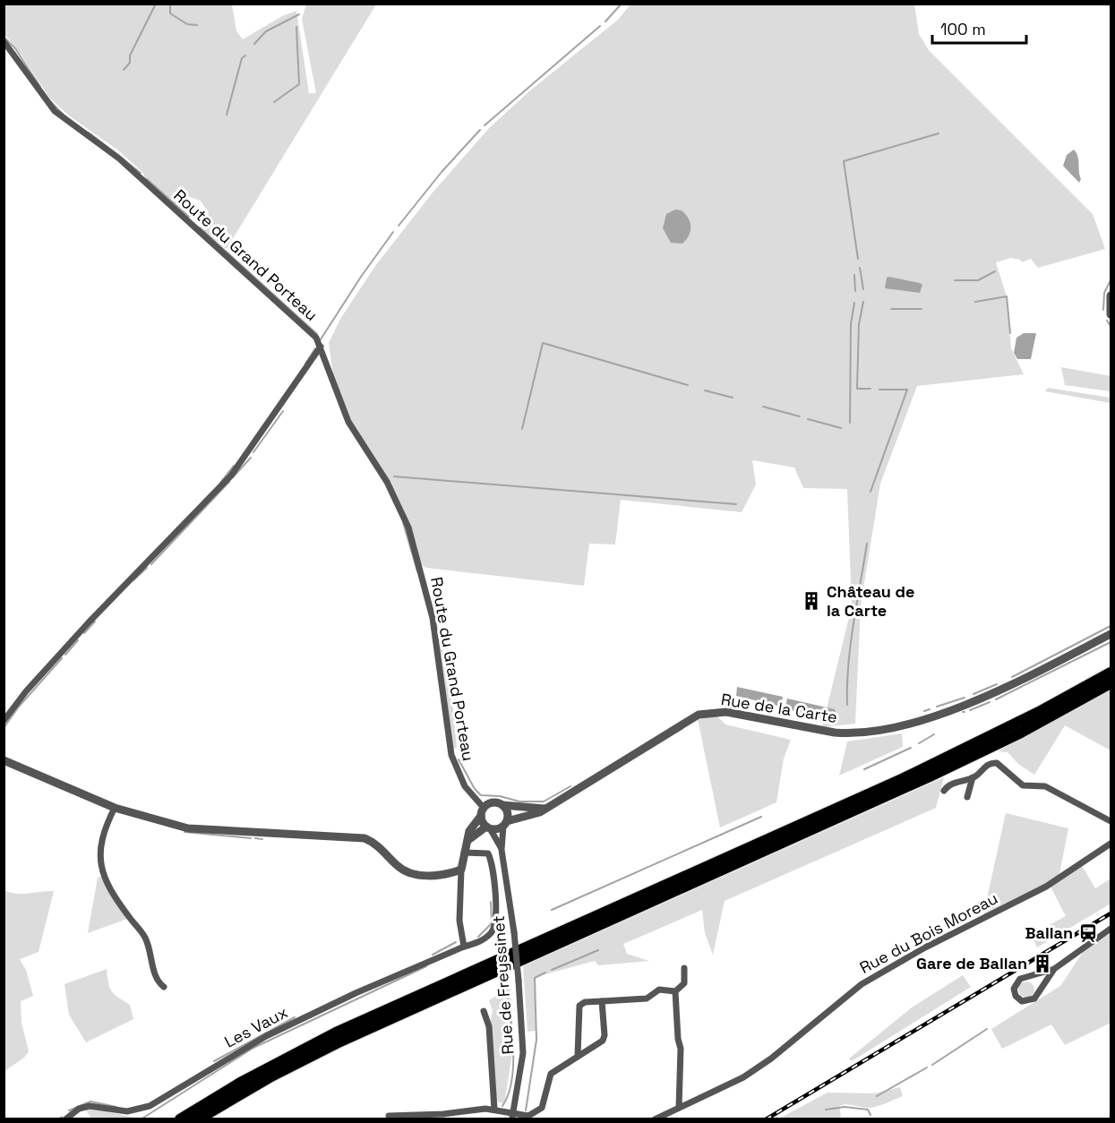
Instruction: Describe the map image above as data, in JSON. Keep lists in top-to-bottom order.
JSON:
{
  "streets": {
    "street": [
      "Route du Grand Porteau",
      "Rue de la Carte",
      "Rue du Bois Moreau",
      "Rue de Freyssinet",
      "Les Vaux"
    ]
  },
  "crossings": [
    ["Route du Grand Porteau", "Rue de la Carte"]
  ],
  "places": {
    "building": ["Château de la Carte", "Gare de Ballan"],
    "station": ["Ballan"]
  },
  "scale_bar": "100 m"
}
